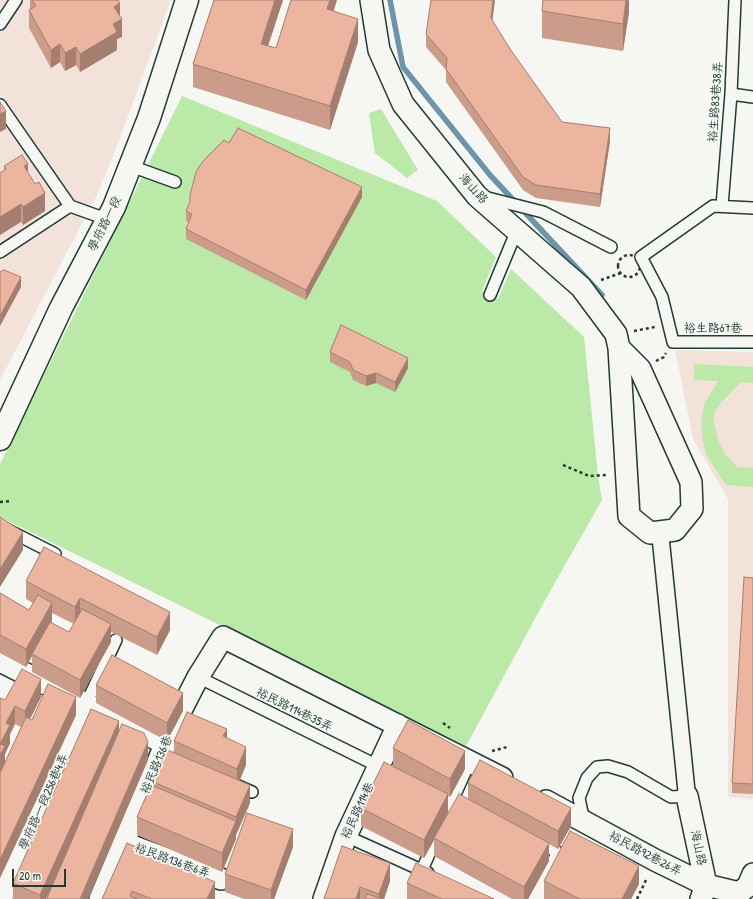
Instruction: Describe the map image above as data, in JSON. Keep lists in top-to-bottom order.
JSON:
{
  "streets": {
    "street": [
      "海山路",
      "學府路一段",
      "裕民路136巷",
      "學府路一段256巷4弄",
      "裕民路114巷",
      "裕民路92巷26弄",
      "裕民路136巷6弄"
    ],
    "lane": ["裕生路83巷38弄", "裕生路67巷", "裕民路114巷35弄"]
  },
  "crossings": [
    ["海山路", "裕民路92巷26弄"],
    ["裕民路114巷35弄", "裕民路136巷"],
    ["裕民路114巷35弄", "裕民路114巷"],
    ["裕民路136巷", "裕民路92巷26弄"],
    ["裕民路136巷", "裕民路136巷6弄"],
    ["裕民路114巷", "裕民路92巷26弄"]
  ],
  "scale_bar": "20 m"
}
